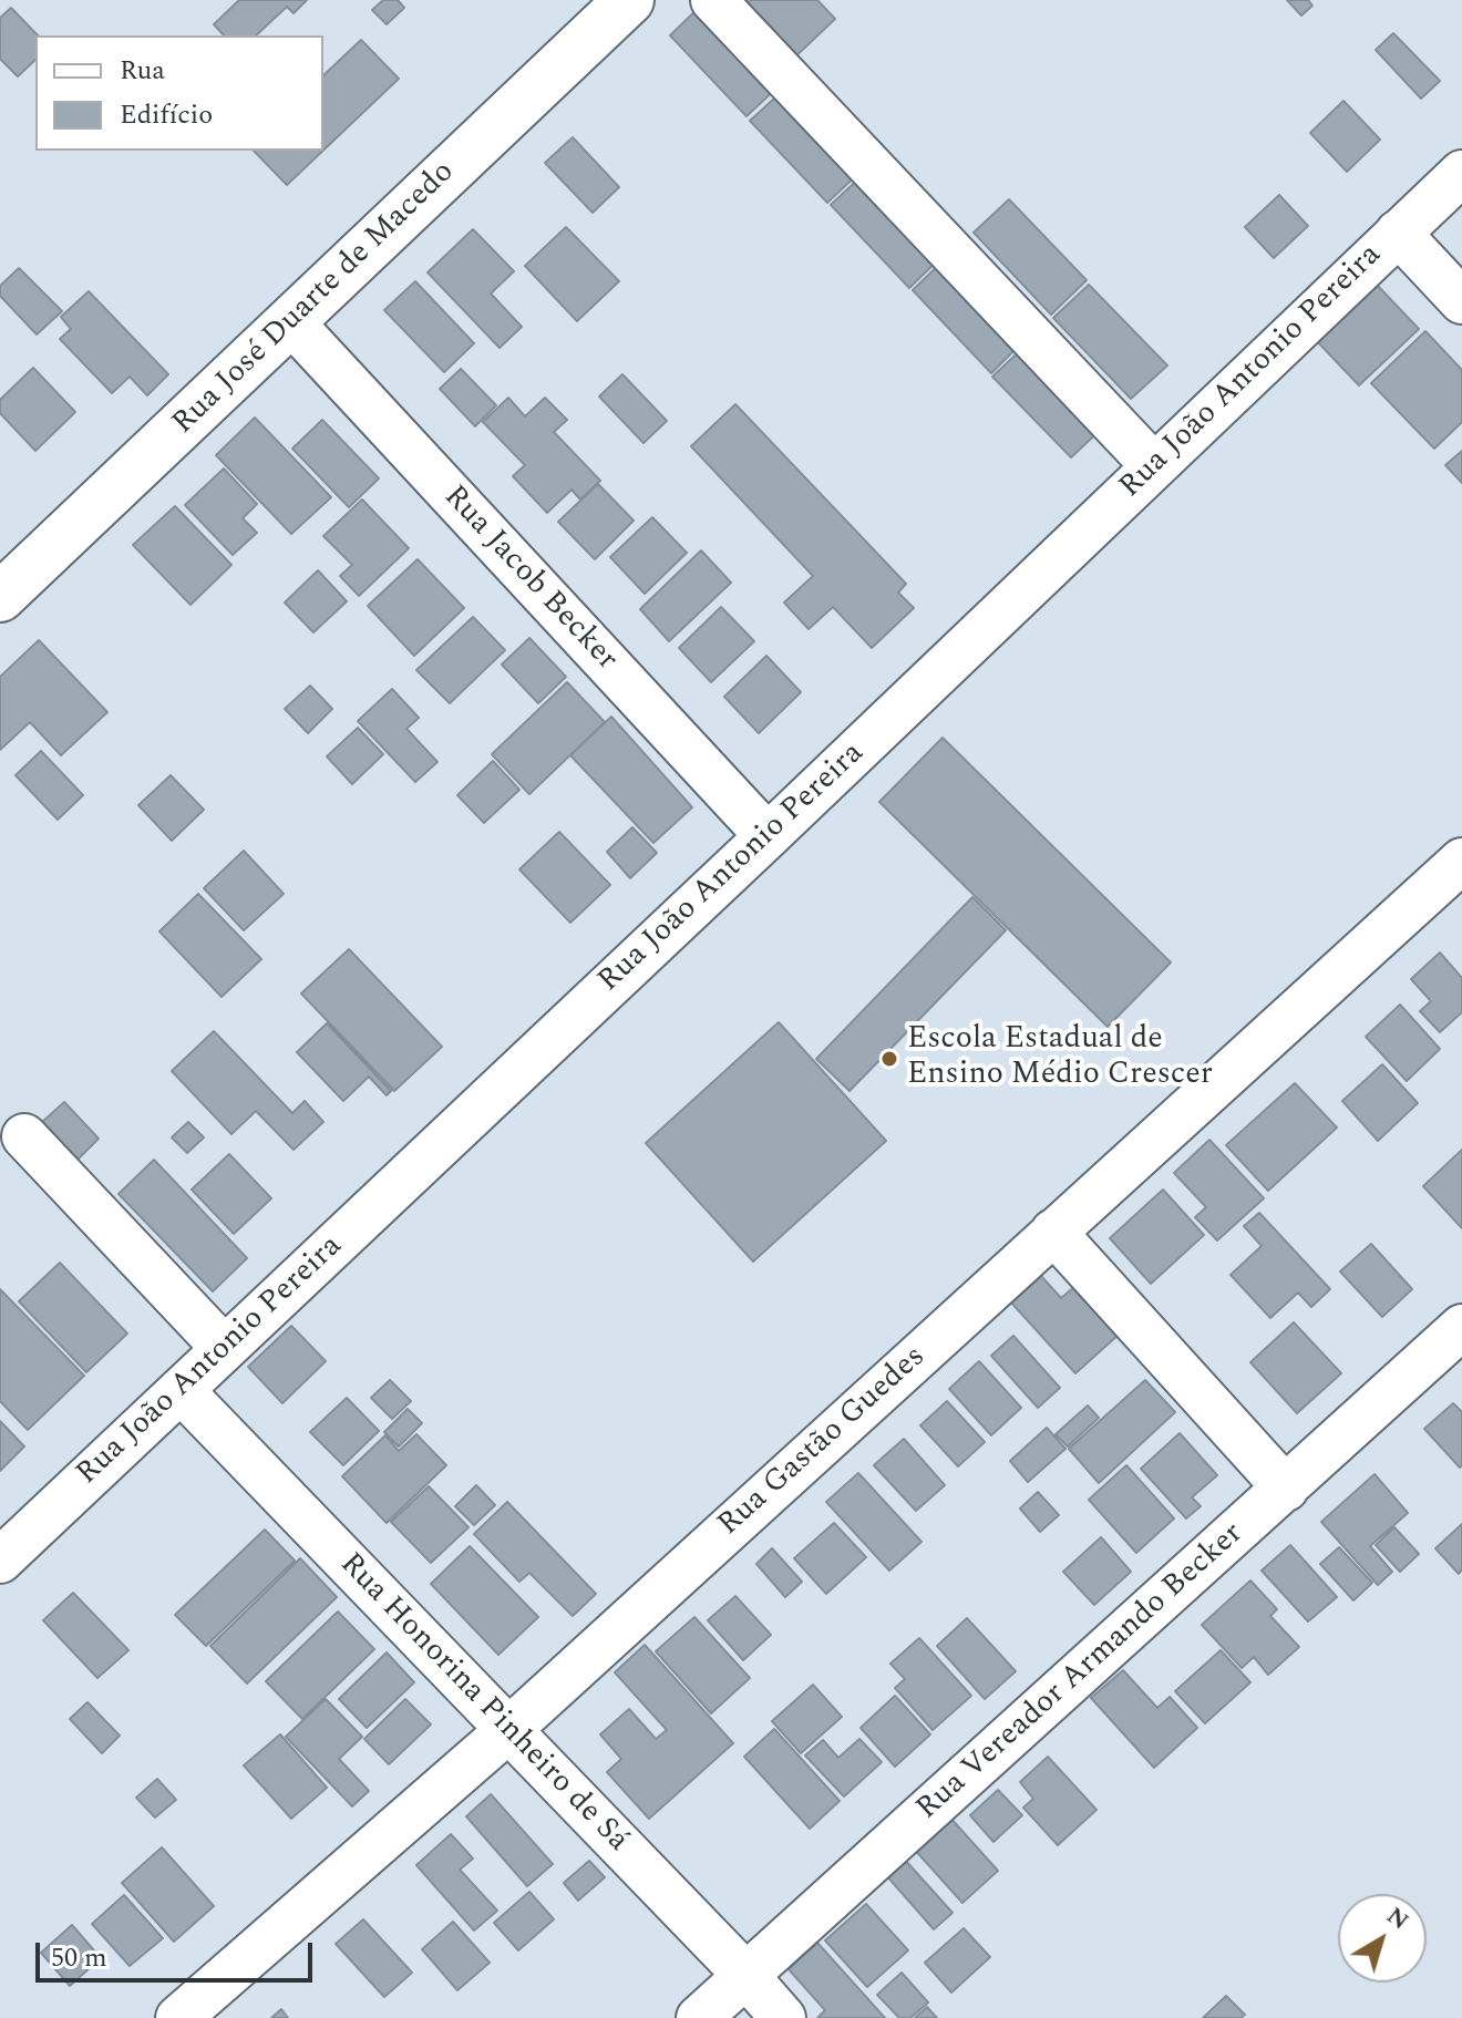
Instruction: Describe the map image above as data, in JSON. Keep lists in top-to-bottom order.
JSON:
{
  "streets": {
    "street": [
      "Rua José Duarte de Macedo",
      "Rua João Antonio Pereira",
      "Rua Jacob Becker",
      "Rua Gastão Guedes",
      "Rua Vereador Armando Becker",
      "Rua Honorina Pinheiro de Sá"
    ]
  },
  "crossings": [
    ["Rua José Duarte de Macedo", "Rua Jacob Becker"],
    ["Rua João Antonio Pereira", "Rua Jacob Becker"],
    ["Rua João Antonio Pereira", "Rua Honorina Pinheiro de Sá"],
    ["Rua Gastão Guedes", "Rua Honorina Pinheiro de Sá"],
    ["Rua Vereador Armando Becker", "Rua Honorina Pinheiro de Sá"]
  ],
  "places": ["Escola Estadual de Ensino Médio Crescer"],
  "legend": ["Rua", "Edifício"],
  "scale_bar": "50 m",
  "north": "top right"
}
